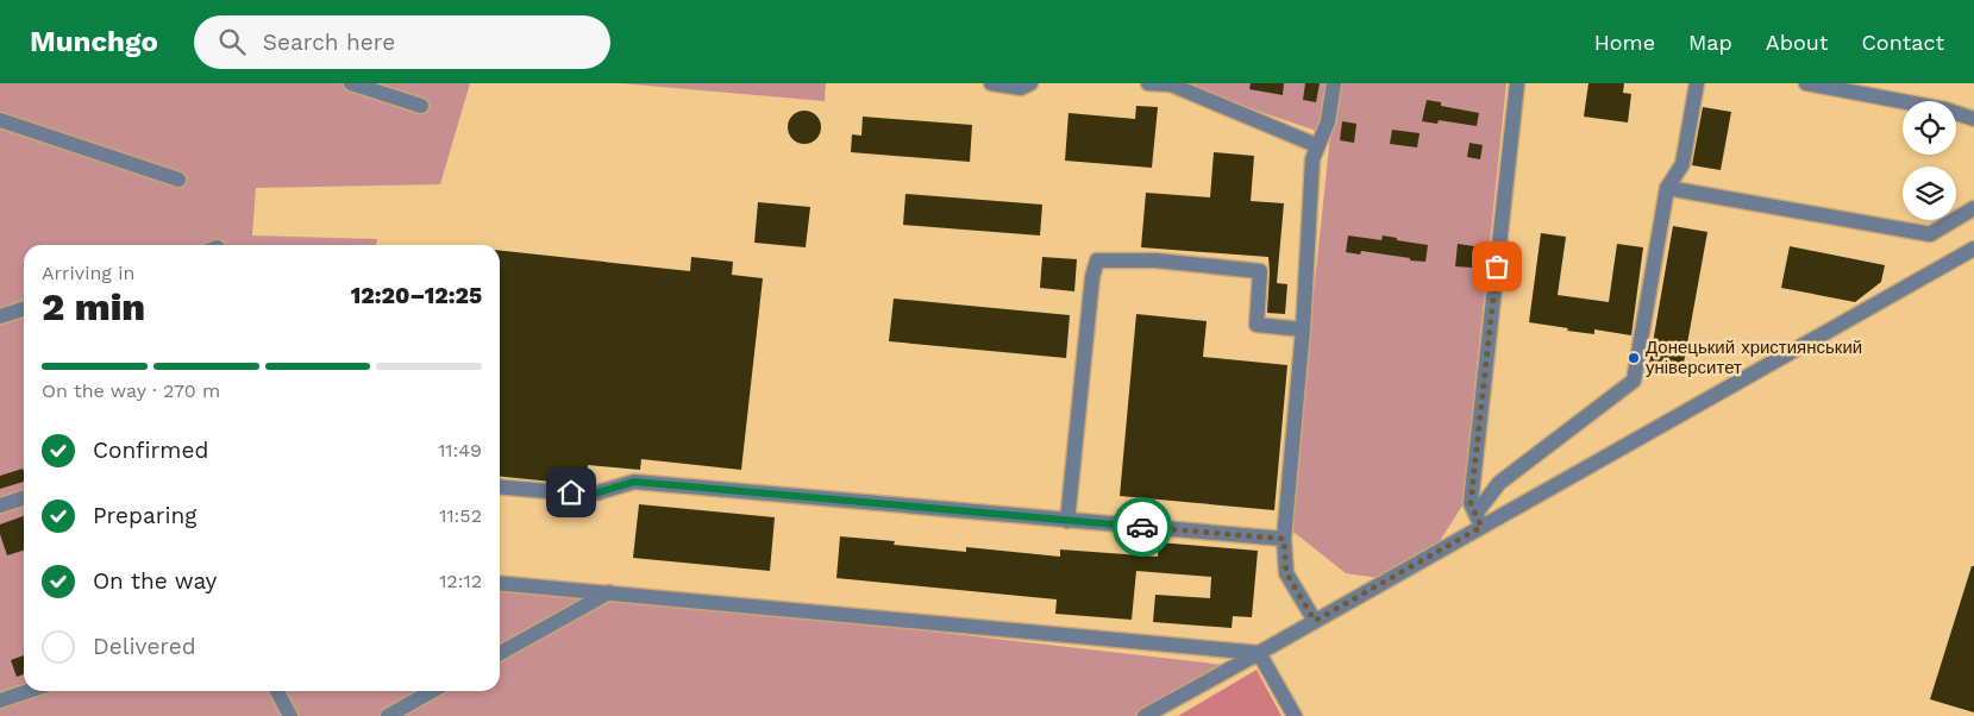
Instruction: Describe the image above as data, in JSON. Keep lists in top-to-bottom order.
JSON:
{
  "places": ["Донецький християнський університет"],
  "page": {
    "header": "Munchgo",
    "search": "Search here",
    "nav": [
      "Home",
      "Map",
      "About",
      "Contact"
    ],
    "heading": ["2 min", "Arriving in", "12:20–12:25"],
    "bar": "On the way · 270 m",
    "list": [
      ["Confirmed", "11:49"],
      ["Preparing", "11:52"],
      ["On the way", "12:12"],
      "Delivered"
    ]
  }
}
